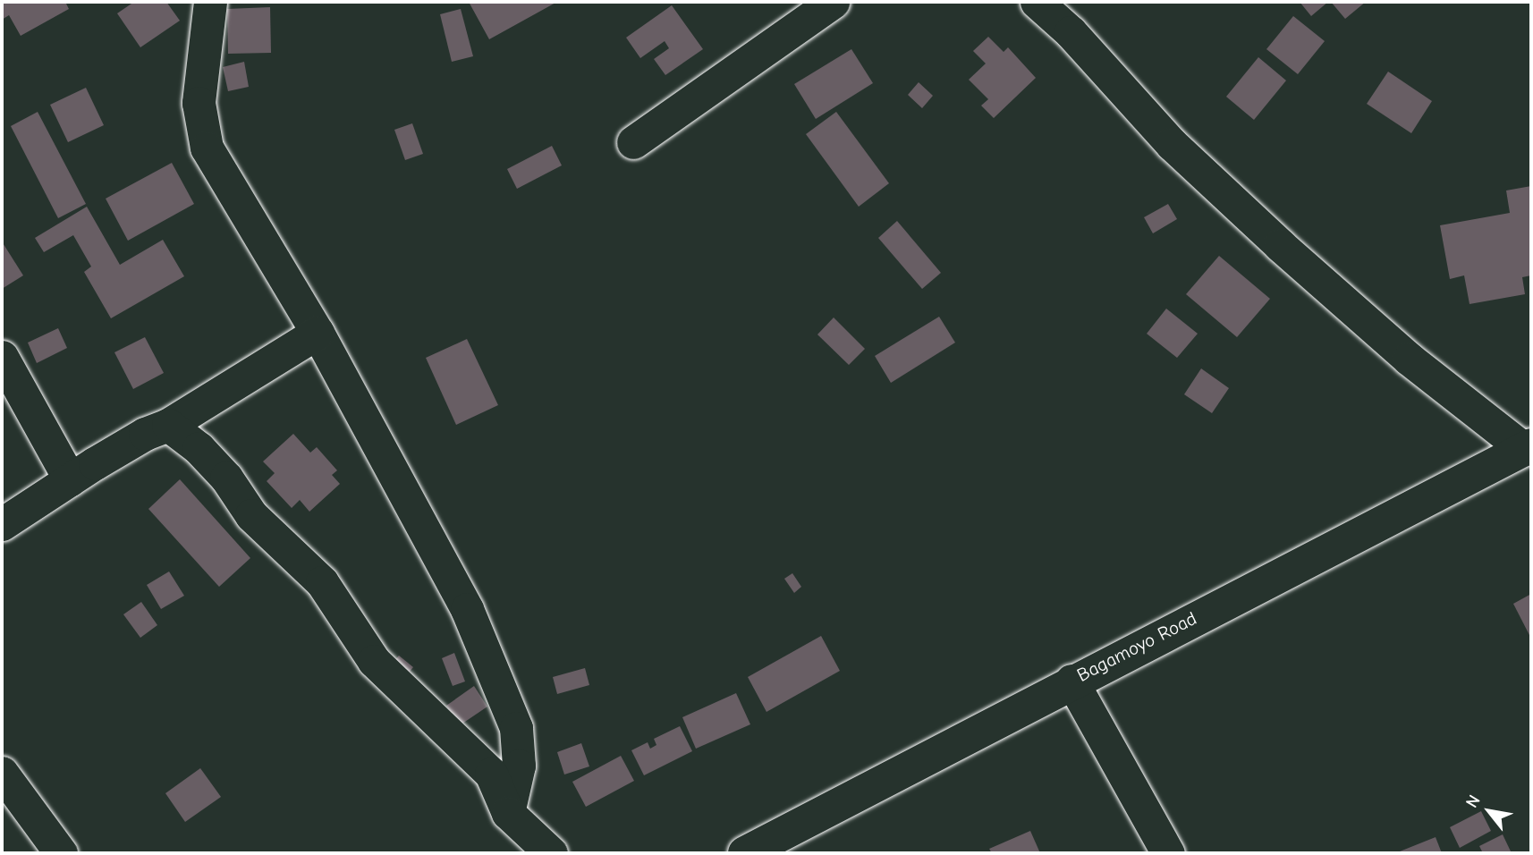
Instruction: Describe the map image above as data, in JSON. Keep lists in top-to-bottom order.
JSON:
{
  "streets": {
    "highway": ["Bagamoyo Road"]
  },
  "north": "top left"
}
